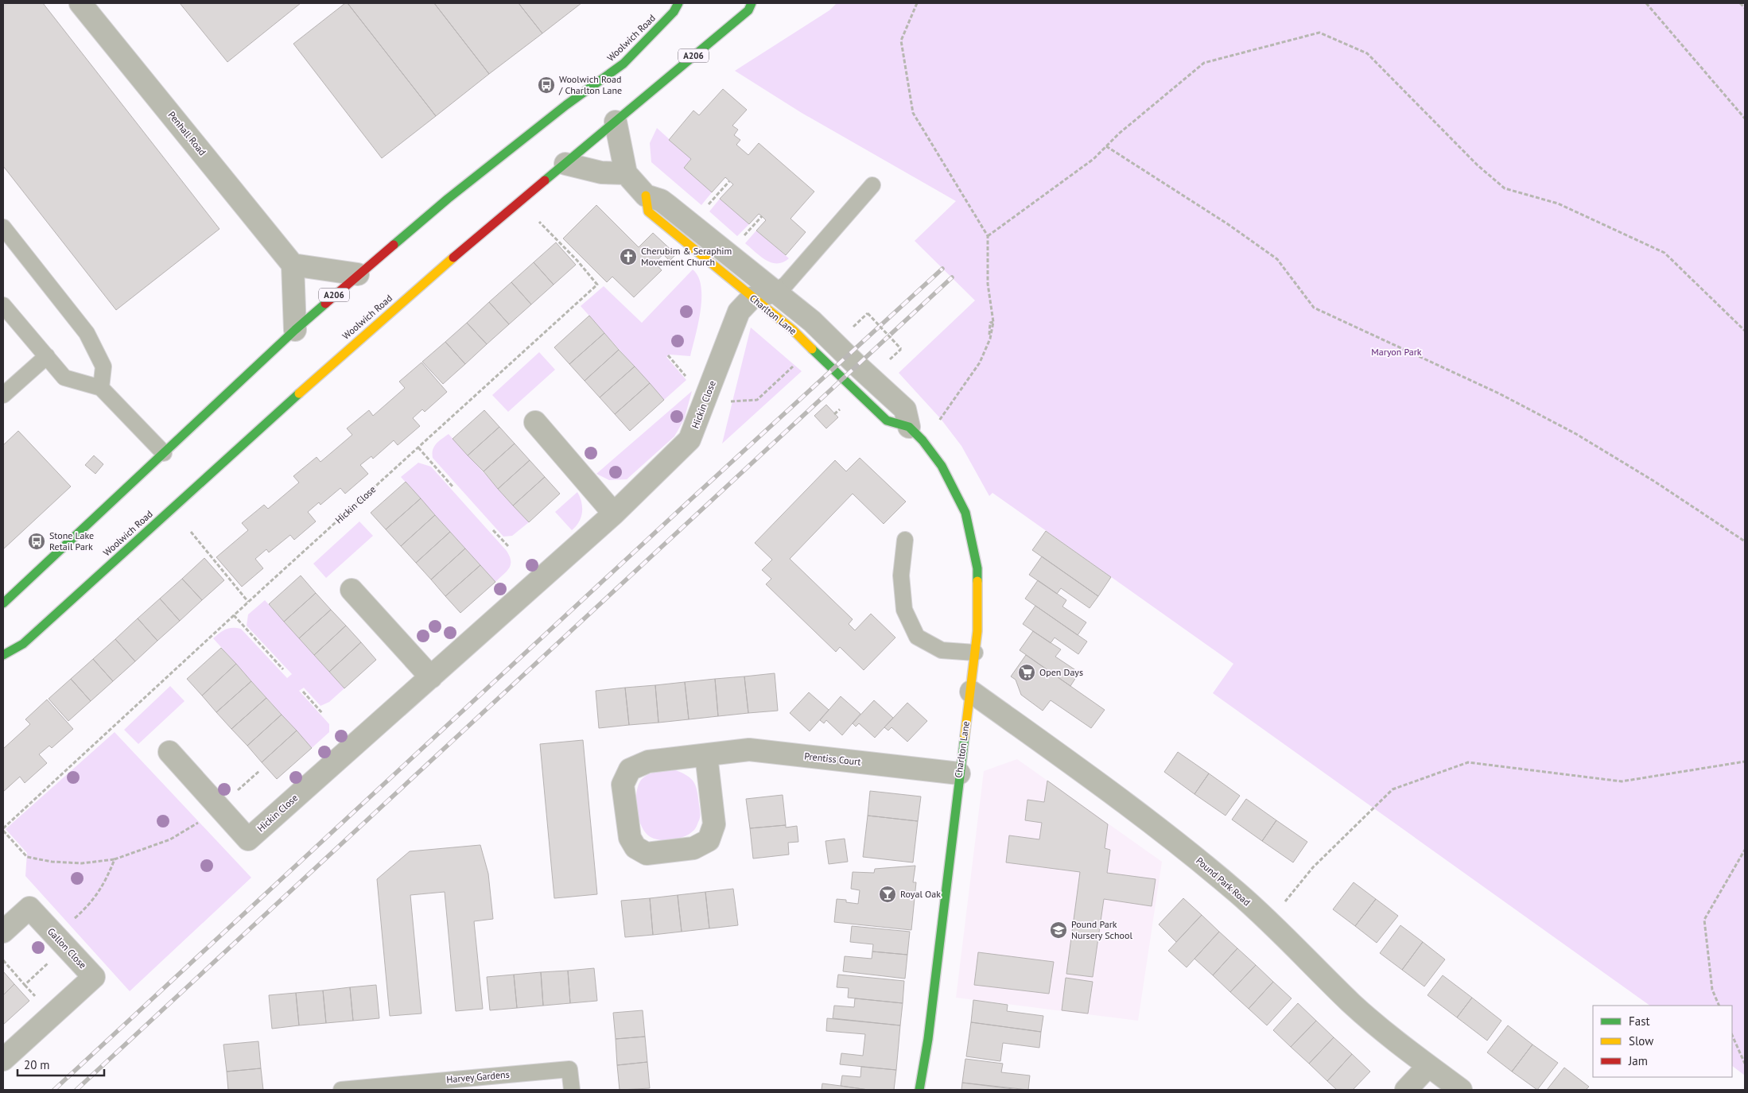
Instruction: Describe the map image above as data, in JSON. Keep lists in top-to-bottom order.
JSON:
{
  "streets": {
    "main road": ["Woolwich Road", "A206", "Charlton Lane"],
    "street": [
      "Penhall Road",
      "Hickin Close",
      "Prentiss Court",
      "Pound Park Road",
      "Gallon Close"
    ],
    "lane": ["Harvey Gardens"]
  },
  "crossings": [
    ["Charlton Lane", "Hickin Close"],
    ["Charlton Lane", "Prentiss Court"],
    ["Charlton Lane", "Pound Park Road"]
  ],
  "parks": ["Maryon Park"],
  "places": {
    "bus stop": ["Woolwich Road / Charlton Lane", "Stone Lake Retail Park"],
    "church": ["Cherubim & Seraphim Movement Church"],
    "supermarket": ["Open Days"],
    "bar": ["Royal Oak"],
    "school or university": ["Pound Park Nursery School"]
  },
  "legend": ["Fast", "Slow", "Jam"],
  "scale_bar": "20 m"
}
